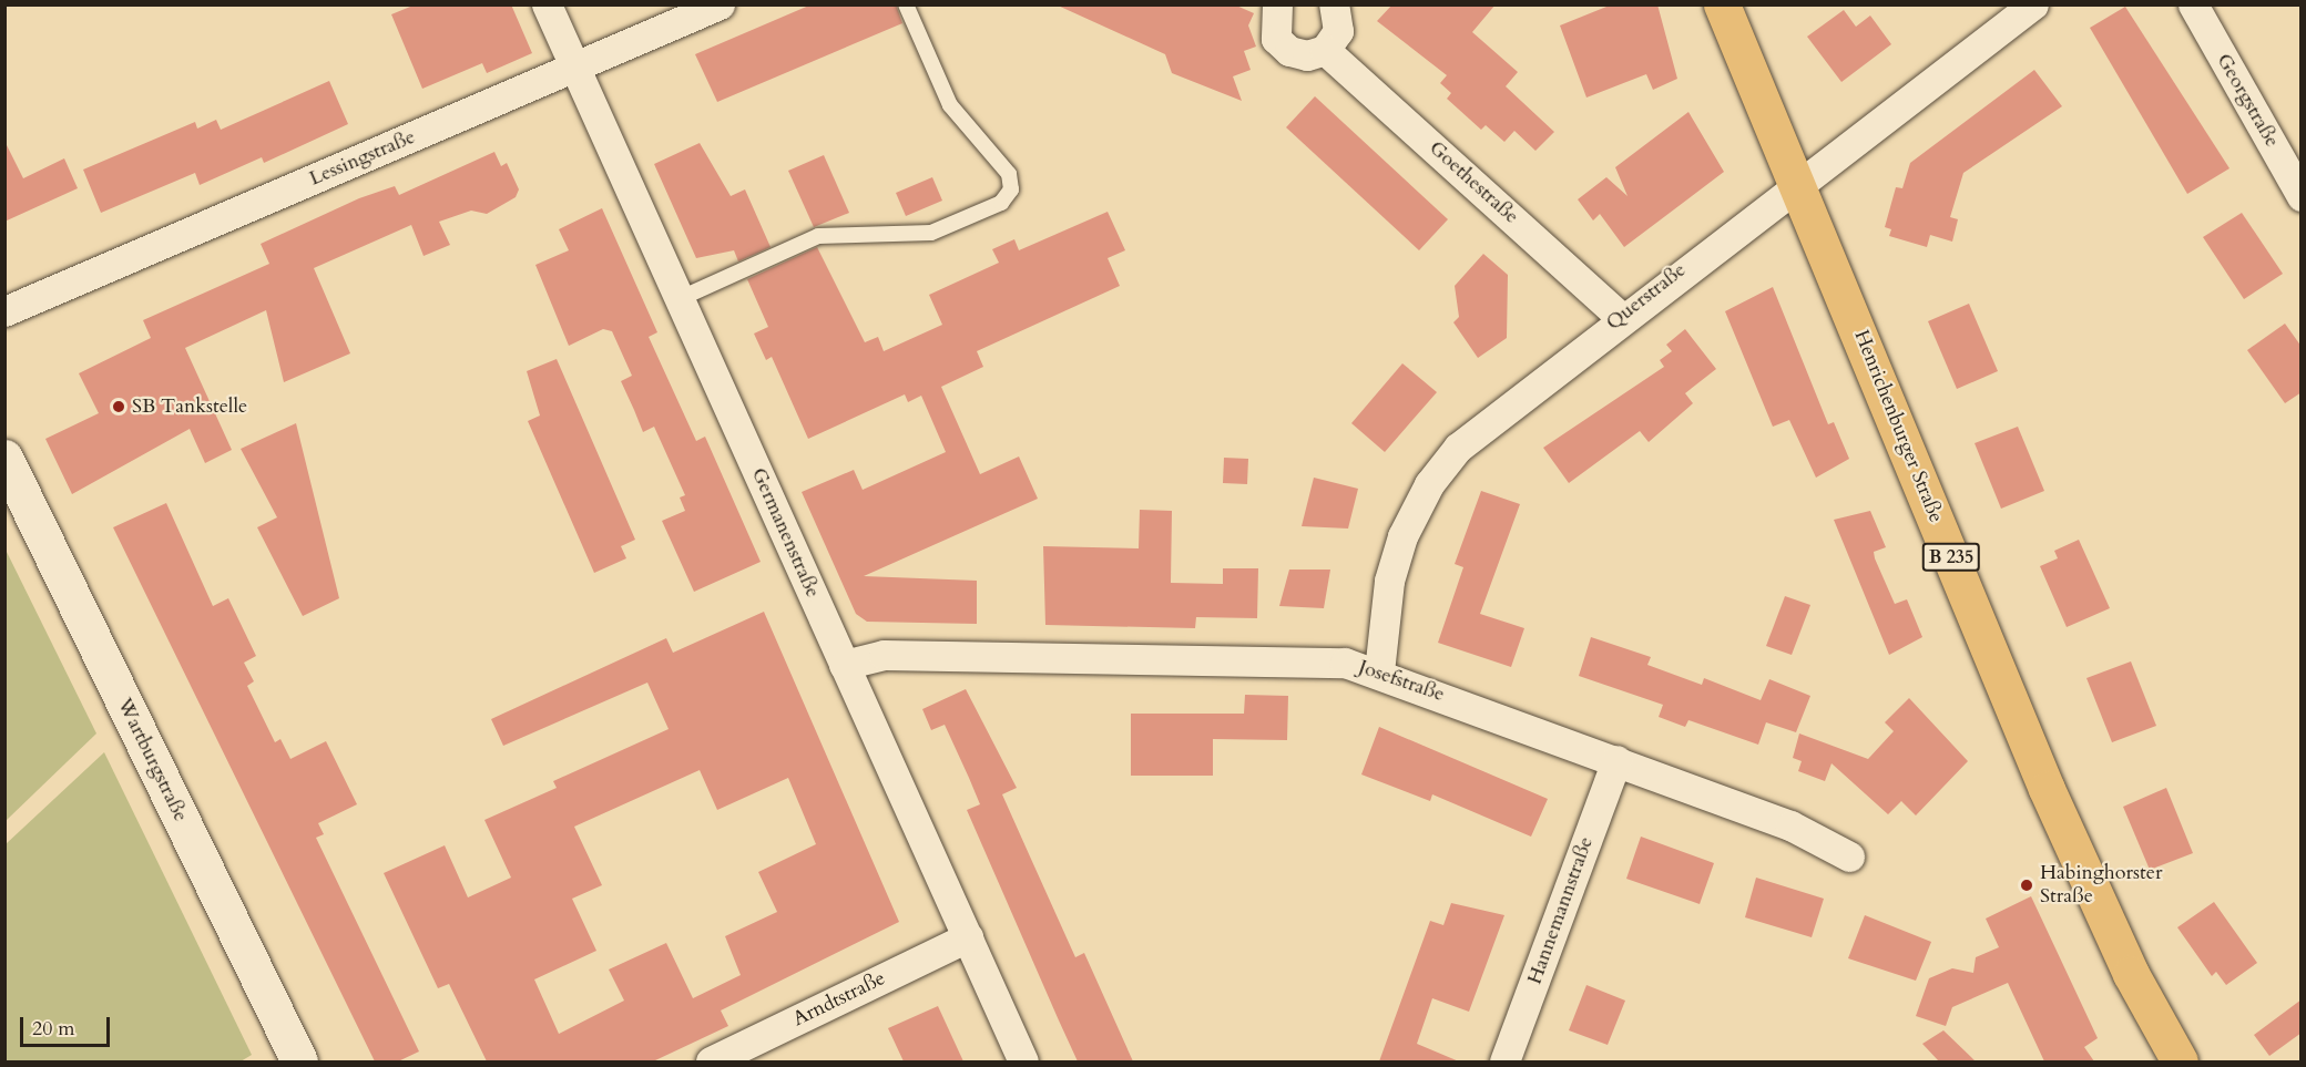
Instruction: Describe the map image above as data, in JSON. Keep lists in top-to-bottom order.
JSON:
{
  "streets": {
    "main road": ["Henrichenburger Straße", "B 235", "Wartburgstraße"],
    "street": [
      "Georgstraße",
      "Lessingstraße",
      "Goethestraße",
      "Querstraße",
      "Germanenstraße",
      "Josefstraße",
      "Hannemannstraße",
      "Arndtstraße"
    ]
  },
  "crossings": [
    ["Lessingstraße", "Germanenstraße"],
    ["Goethestraße", "Querstraße"],
    ["Querstraße", "Henrichenburger Straße"],
    ["Querstraße", "Josefstraße"],
    ["Germanenstraße", "Josefstraße"],
    ["Germanenstraße", "Arndtstraße"],
    ["Josefstraße", "Hannemannstraße"]
  ],
  "places": ["SB Tankstelle", "Habinghorster Straße"],
  "scale_bar": "20 m"
}
